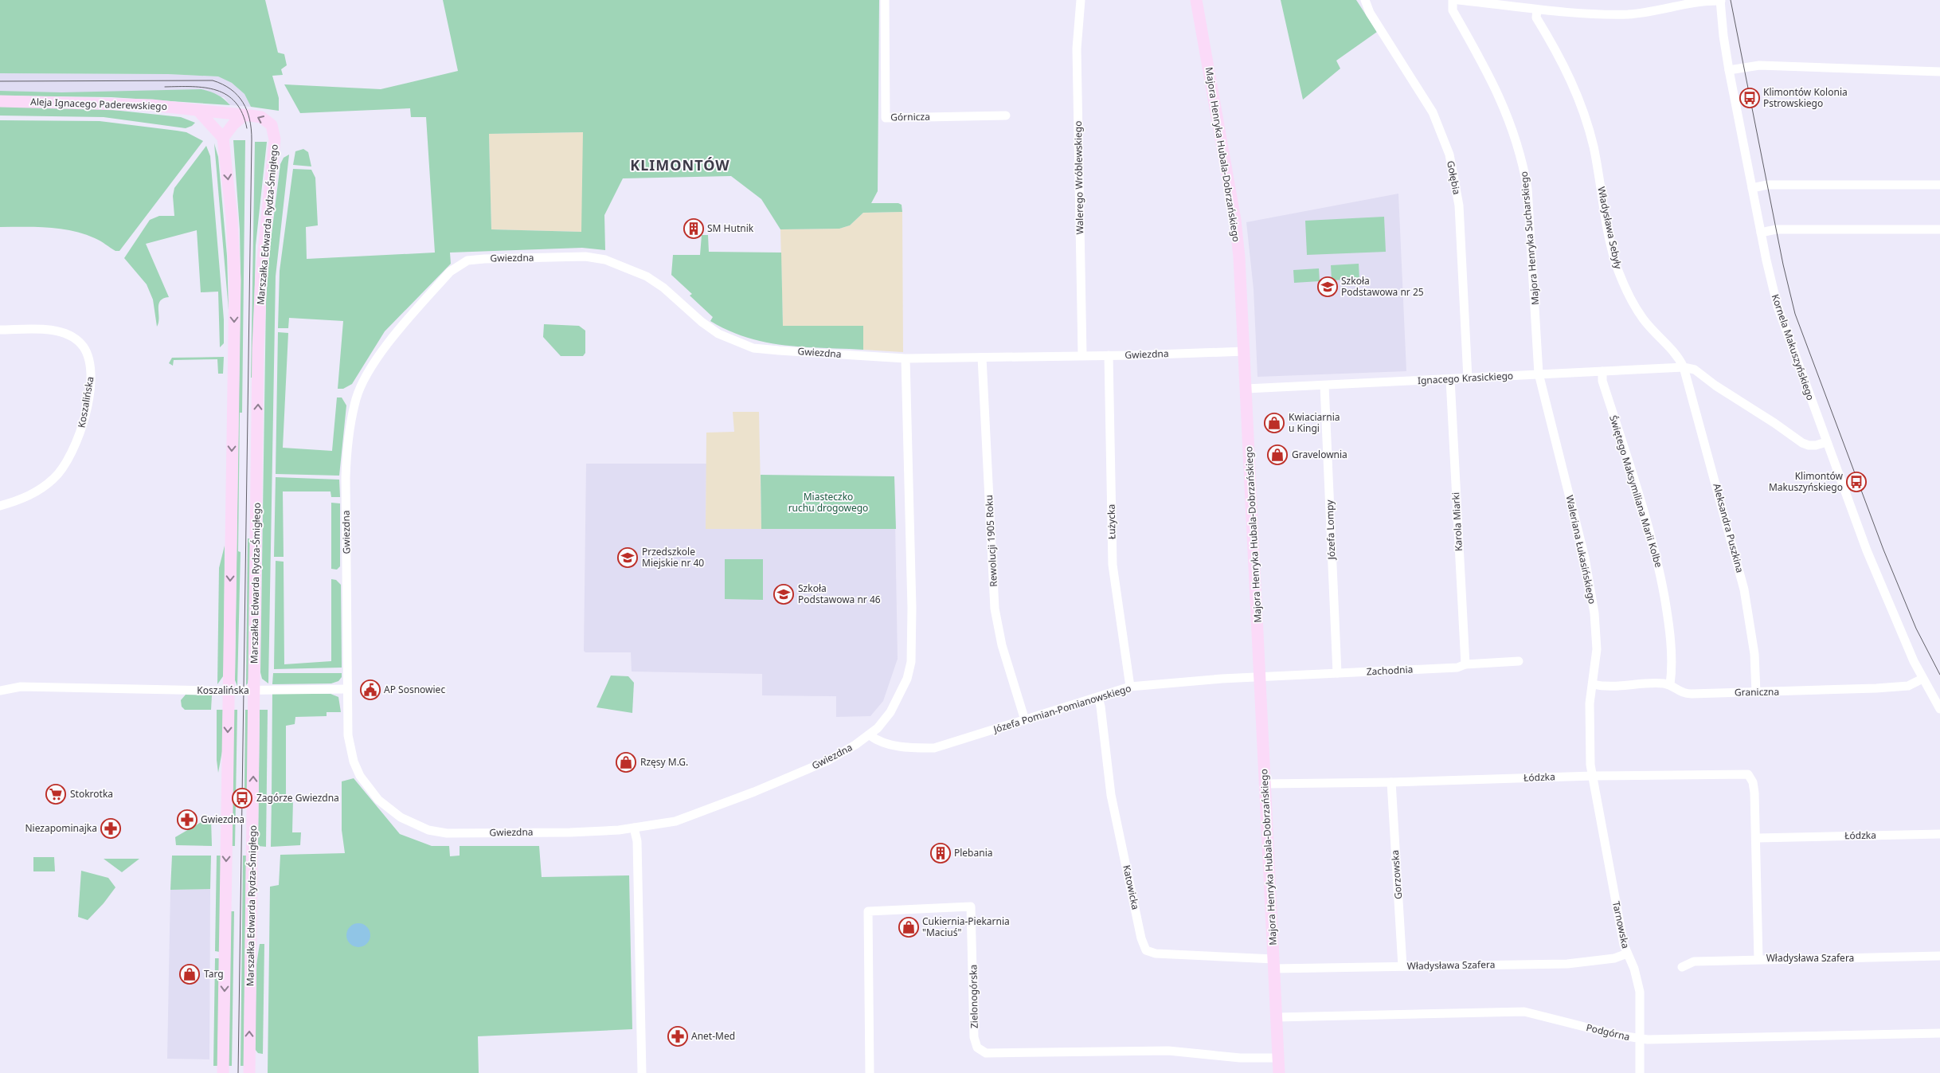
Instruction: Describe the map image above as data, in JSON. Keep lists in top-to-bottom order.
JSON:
{
  "streets": {
    "street": [
      "Aleja Ignacego Paderewskiego",
      "Górnicza",
      "Majora Henryka Hubala-Dobrzańskiego",
      "Walerego Wróblewskiego",
      "Gołębia",
      "Marszałka Edwarda Rydza-Śmigłego",
      "Władysława Sebyły",
      "Majora Henryka Sucharskiego",
      "Gwiezdna",
      "Kornela Makuszyńskiego",
      "Ignacego Krasickiego",
      "Koszalińska",
      "Świętego Maksymiliana Marii Kolbe",
      "Łużycka",
      "Karola Miarki",
      "Aleksandra Puszkina",
      "Józefa Lompy",
      "Rewolucji 1905 Roku",
      "Waleriana Łukasińskiego",
      "Zachodnia",
      "Graniczna",
      "Józefa Pomian-Pomianowskiego",
      "Łódzka",
      "Gorzowska",
      "Katowicka",
      "Tarnowska",
      "Władysława Szafera",
      "Zielonogórska",
      "Podgórna"
    ]
  },
  "crossings": [
    ["Aleja Ignacego Paderewskiego", "Marszałka Edwarda Rydza-Śmigłego"],
    ["Majora Henryka Hubala-Dobrzańskiego", "Gwiezdna"],
    ["Majora Henryka Hubala-Dobrzańskiego", "Ignacego Krasickiego"],
    ["Majora Henryka Hubala-Dobrzańskiego", "Zachodnia"],
    ["Majora Henryka Hubala-Dobrzańskiego", "Józefa Pomian-Pomianowskiego"],
    ["Majora Henryka Hubala-Dobrzańskiego", "Łódzka"],
    ["Majora Henryka Hubala-Dobrzańskiego", "Katowicka"],
    ["Majora Henryka Hubala-Dobrzańskiego", "Władysława Szafera"],
    ["Majora Henryka Hubala-Dobrzańskiego", "Zielonogórska"],
    ["Majora Henryka Hubala-Dobrzańskiego", "Podgórna"],
    ["Walerego Wróblewskiego", "Gwiezdna"],
    ["Gołębia", "Ignacego Krasickiego"],
    ["Marszałka Edwarda Rydza-Śmigłego", "Koszalińska"],
    ["Władysława Sebyły", "Ignacego Krasickiego"],
    ["Władysława Sebyły", "Aleksandra Puszkina"],
    ["Majora Henryka Sucharskiego", "Ignacego Krasickiego"],
    ["Majora Henryka Sucharskiego", "Waleriana Łukasińskiego"],
    ["Gwiezdna", "Koszalińska"],
    ["Gwiezdna", "Łużycka"],
    ["Gwiezdna", "Rewolucji 1905 Roku"],
    ["Gwiezdna", "Józefa Pomian-Pomianowskiego"],
    ["Kornela Makuszyńskiego", "Graniczna"],
    ["Ignacego Krasickiego", "Świętego Maksymiliana Marii Kolbe"],
    ["Ignacego Krasickiego", "Karola Miarki"],
    ["Ignacego Krasickiego", "Aleksandra Puszkina"],
    ["Ignacego Krasickiego", "Józefa Lompy"],
    ["Ignacego Krasickiego", "Waleriana Łukasińskiego"],
    ["Świętego Maksymiliana Marii Kolbe", "Graniczna"],
    ["Łużycka", "Józefa Pomian-Pomianowskiego"],
    ["Karola Miarki", "Zachodnia"],
    ["Aleksandra Puszkina", "Graniczna"],
    ["Józefa Lompy", "Zachodnia"],
    ["Rewolucji 1905 Roku", "Józefa Pomian-Pomianowskiego"],
    ["Waleriana Łukasińskiego", "Graniczna"],
    ["Waleriana Łukasińskiego", "Łódzka"],
    ["Waleriana Łukasińskiego", "Tarnowska"],
    ["Zachodnia", "Józefa Pomian-Pomianowskiego"],
    ["Józefa Pomian-Pomianowskiego", "Katowicka"],
    ["Łódzka", "Gorzowska"],
    ["Łódzka", "Tarnowska"],
    ["Łódzka", "Władysława Szafera"],
    ["Gorzowska", "Władysława Szafera"],
    ["Katowicka", "Władysława Szafera"],
    ["Tarnowska", "Władysława Szafera"],
    ["Tarnowska", "Podgórna"]
  ],
  "districts": ["KLIMONTÓW"],
  "parks": ["Miasteczko ruchu drogowego"],
  "places": {
    "bus stop": ["Klimontów Kolonia Pstrowskiego", "Klimontów Makuszyńskiego", "Zagórze Gwiezdna"],
    "building": ["SM Hutnik", "Plebania"],
    "school or university": ["Szkoła Podstawowa nr 25", "Przedszkole Miejskie nr 40", "Szkoła Podstawowa nr 46"],
    "shop": [
      "Kwiaciarnia u Kingi",
      "Gravelownia",
      "Rzęsy M.G.",
      "Cukiernia-Piekarnia \"Maciuś\"",
      "Targ"
    ],
    "public building": ["AP Sosnowiec"],
    "supermarket": ["Stokrotka"],
    "pharmacy": ["Gwiezdna", "Niezapominajka", "Anet-Med"]
  }
}
